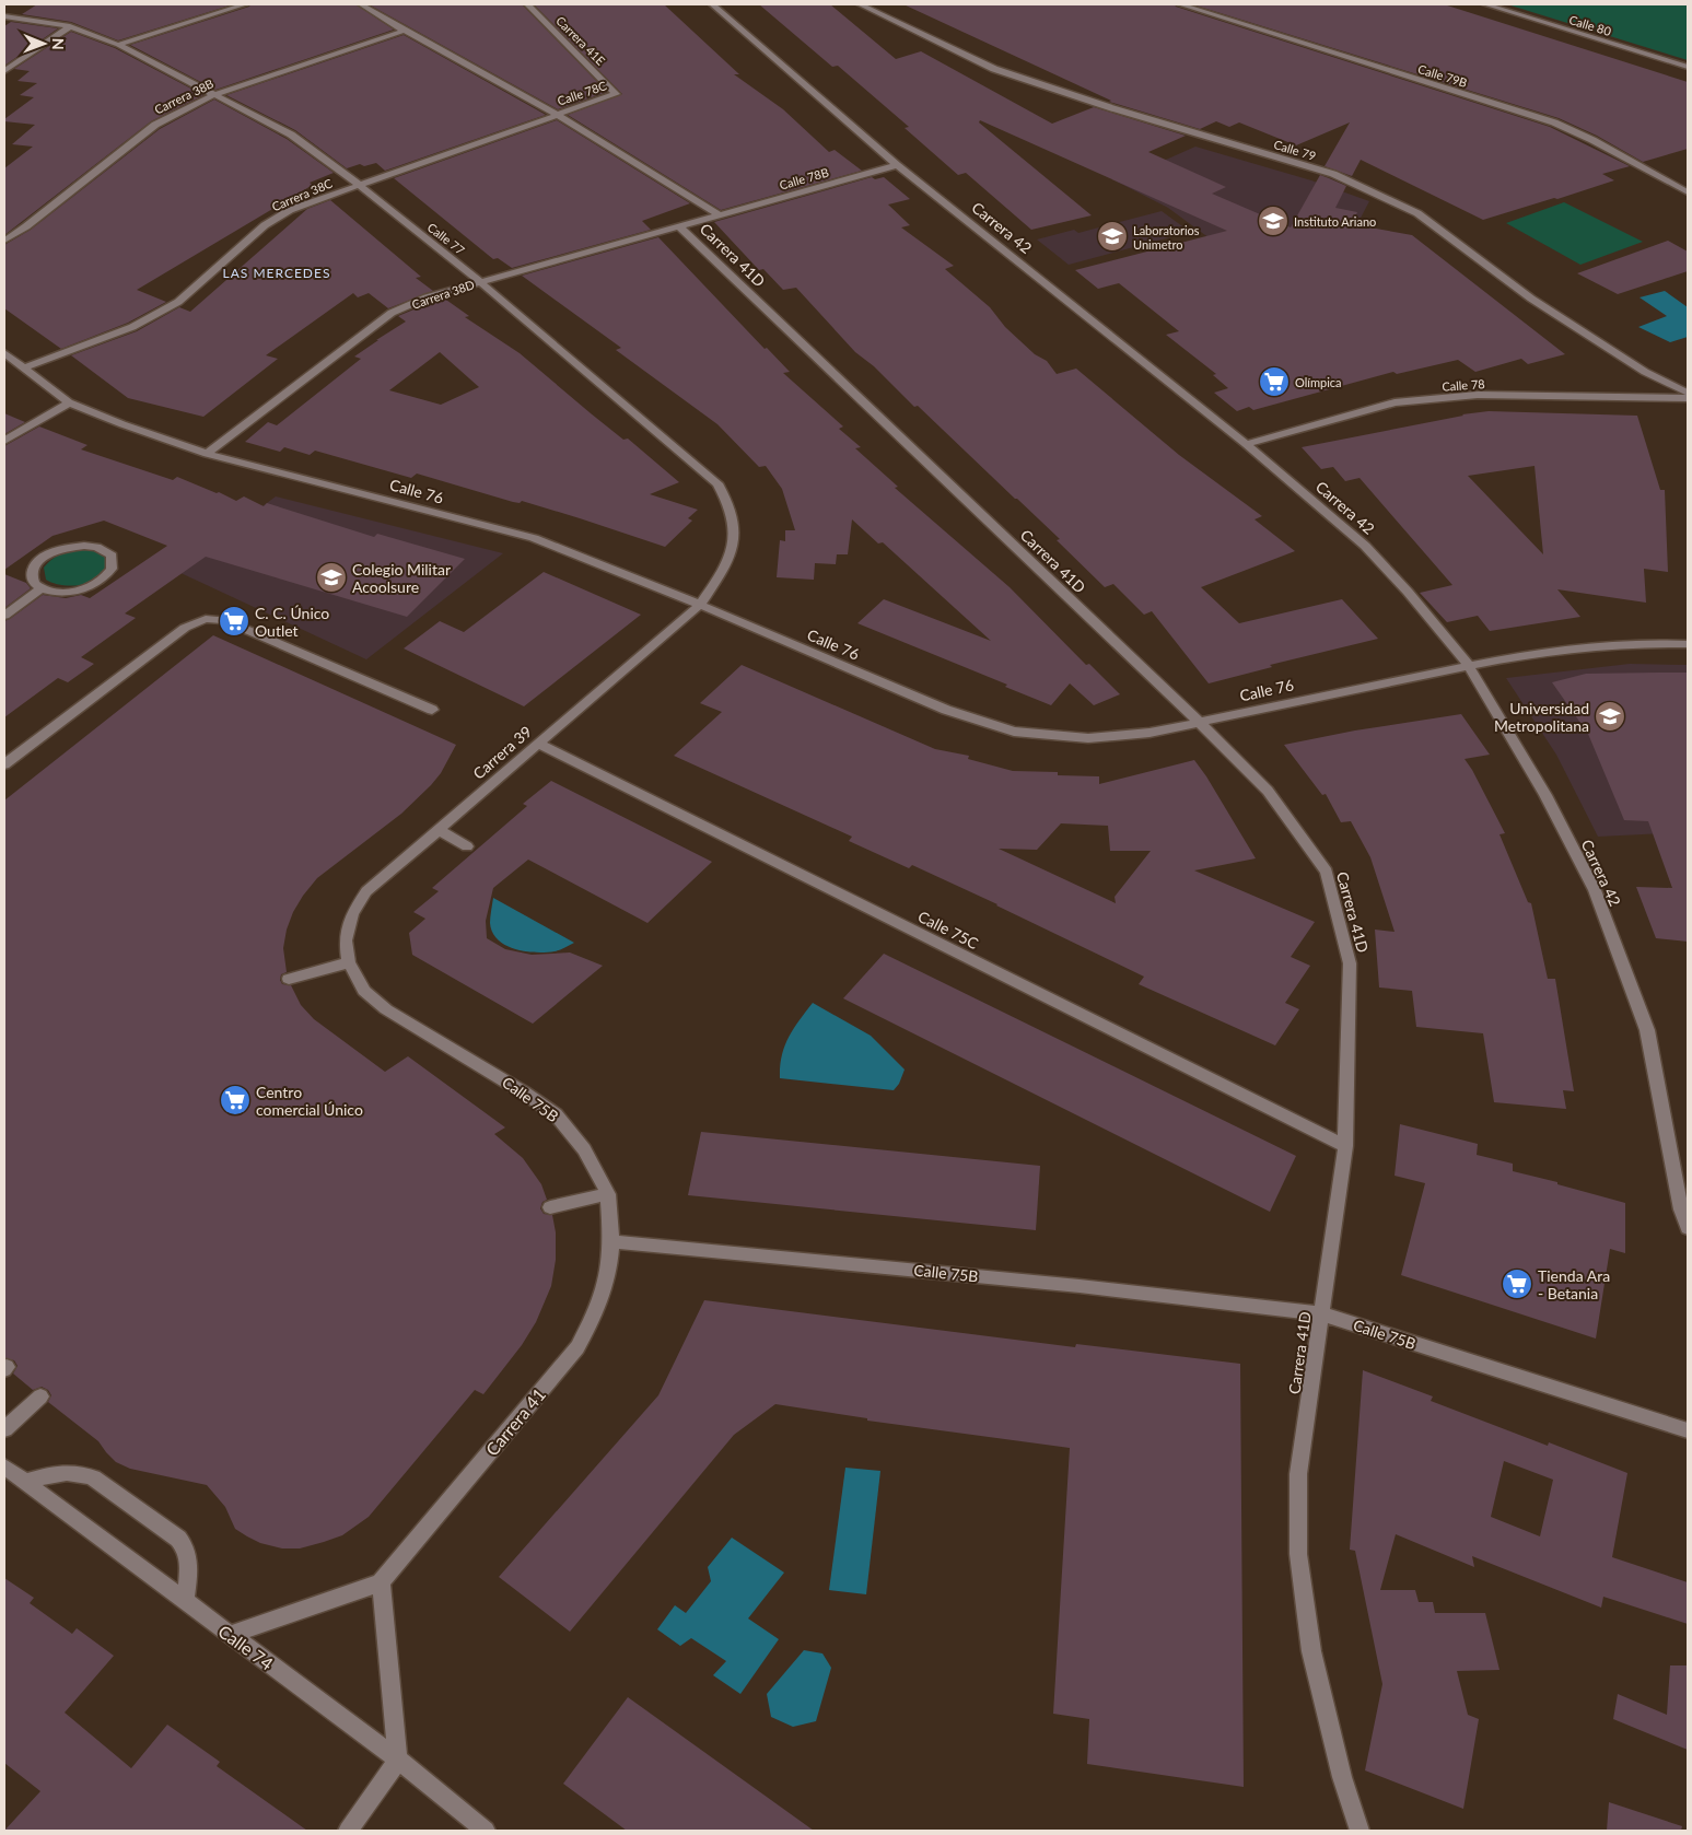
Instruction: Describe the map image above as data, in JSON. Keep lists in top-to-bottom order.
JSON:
{
  "streets": {
    "street": [
      "Calle 80",
      "Carrera 41E",
      "Calle 79B",
      "Calle 78C",
      "Carrera 38B",
      "Calle 79",
      "Calle 78B",
      "Carrera 38C",
      "Carrera 42",
      "Calle 77",
      "Carrera 41D",
      "Carrera 38D",
      "Calle 78",
      "Calle 76",
      "Carrera 39",
      "Calle 75C",
      "Calle 75B",
      "Carrera 41",
      "Calle 74"
    ]
  },
  "crossings": [
    ["Carrera 41E", "Calle 78C"],
    ["Calle 78C", "Carrera 38C"],
    ["Calle 78C", "Carrera 41D"],
    ["Carrera 38B", "Calle 77"],
    ["Carrera 38B", "Carrera 41D"],
    ["Calle 78B", "Carrera 42"],
    ["Calle 78B", "Carrera 41D"],
    ["Calle 78B", "Carrera 38D"],
    ["Carrera 38C", "Calle 77"],
    ["Carrera 38C", "Carrera 41D"],
    ["Carrera 38C", "Calle 76"],
    ["Carrera 42", "Calle 78"],
    ["Carrera 42", "Calle 76"],
    ["Calle 77", "Carrera 38D"],
    ["Calle 77", "Calle 76"],
    ["Calle 77", "Carrera 39"],
    ["Carrera 41D", "Carrera 38D"],
    ["Carrera 41D", "Calle 76"],
    ["Carrera 41D", "Calle 75C"],
    ["Carrera 41D", "Calle 75B"],
    ["Carrera 38D", "Calle 76"],
    ["Calle 76", "Carrera 39"],
    ["Carrera 39", "Calle 75C"],
    ["Carrera 39", "Calle 75B"],
    ["Calle 75B", "Carrera 41"]
  ],
  "districts": ["LAS MERCEDES"],
  "places": {
    "school or university": [
      "Instituto Ariano",
      "Laboratorios Unimetro",
      "Colegio Militar Acoolsure",
      "Universidad Metropolitana"
    ],
    "supermarket": [
      "Olímpica",
      "C. C. Único Outlet",
      "Centro comercial Único",
      "Tienda Ara - Betania"
    ]
  },
  "north": "right"
}
